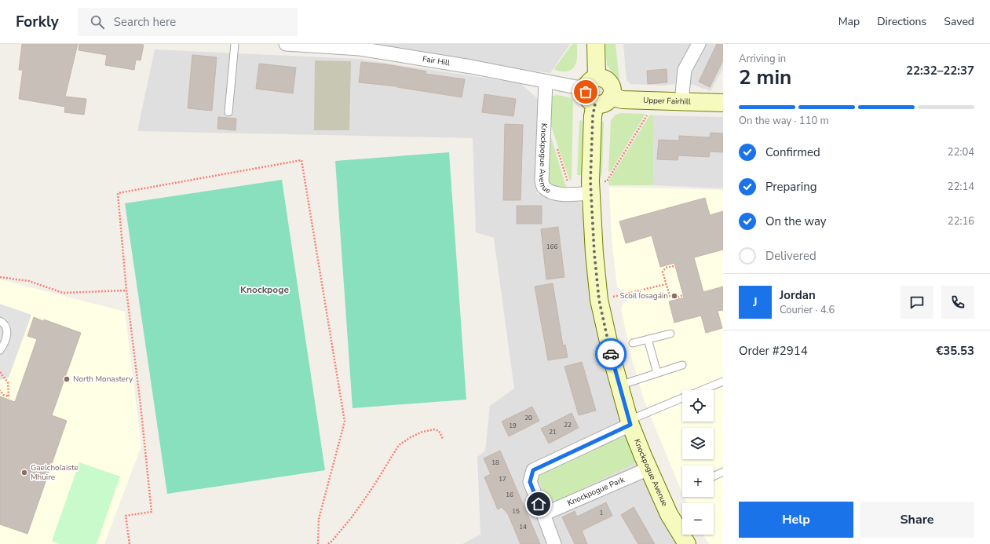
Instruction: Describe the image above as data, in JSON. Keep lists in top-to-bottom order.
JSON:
{
  "streets": {
    "street": [
      "Fair Hill",
      "Upper Fairhill",
      "Knockpogue Avenue",
      "Knockpogue Park"
    ]
  },
  "crossings": [
    ["Fair Hill", "Upper Fairhill"],
    ["Fair Hill", "Knockpogue Avenue"],
    ["Upper Fairhill", "Knockpogue Avenue"],
    ["Knockpogue Avenue", "Knockpogue Park"]
  ],
  "districts": ["Knockpoge"],
  "places": ["Scoil Íosagáin", "North Monastery", "Gaelcholaiste Mhuire"],
  "house_numbers": [
    "166",
    "20",
    "22",
    "19",
    "21",
    "18",
    "17",
    "16",
    "15",
    "1",
    "14"
  ],
  "page": {
    "header": "Forkly",
    "search": "Search here",
    "nav": ["Map", "Directions", "Saved"],
    "heading": ["2 min", "Arriving in", "22:32–22:37"],
    "panel": [
      "Jordan",
      "Courier · 4.6",
      "Order #2914",
      "€35.53"
    ],
    "bar": "On the way · 110 m",
    "list": [
      ["Confirmed", "22:04"],
      ["Preparing", "22:14"],
      ["On the way", "22:16"],
      "Delivered"
    ],
    "round": "J",
    "map_buttons": ["+", "−"],
    "buttons": ["Help", "Share"]
  }
}
